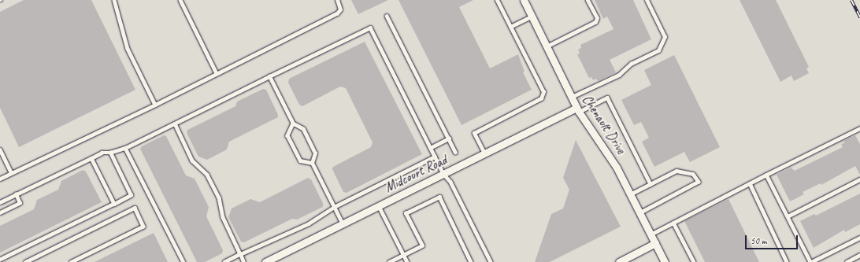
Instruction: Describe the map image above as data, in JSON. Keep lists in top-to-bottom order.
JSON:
{
  "streets": {
    "street": ["Chenault Drive", "Midcourt Road"]
  },
  "crossings": [
    ["Chenault Drive", "Midcourt Road"]
  ],
  "scale_bar": "50 m"
}
